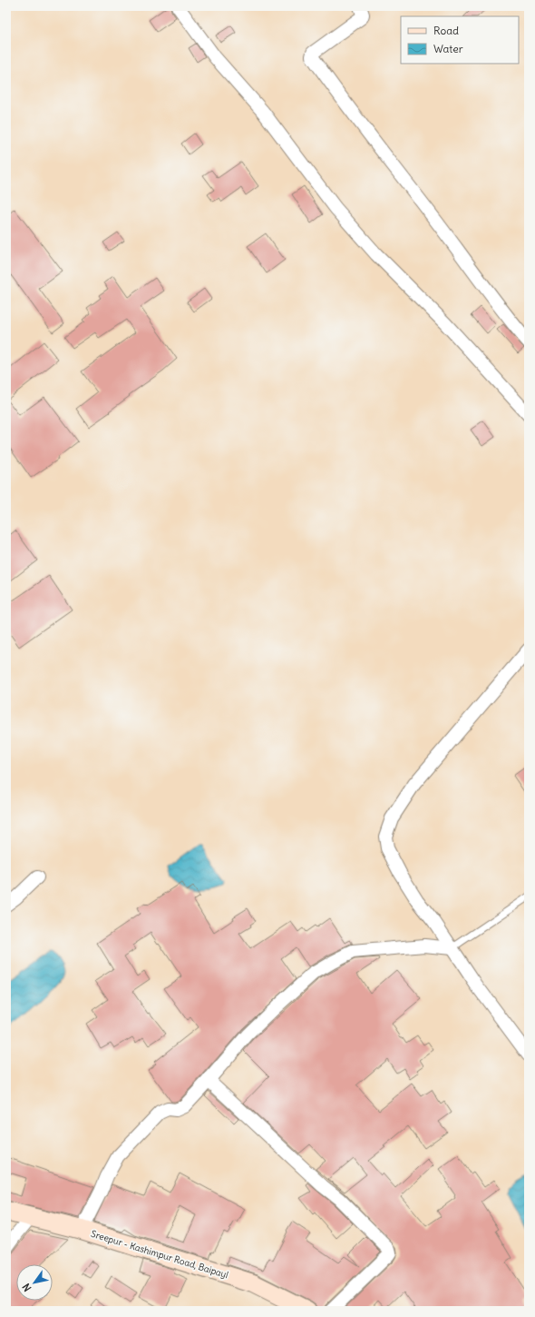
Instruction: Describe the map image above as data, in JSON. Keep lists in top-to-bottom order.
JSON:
{
  "streets": {
    "street": ["Sreepur - Kashimpur Road, Baipayl"]
  },
  "legend": ["Road", "Water"],
  "north": "bottom left"
}
